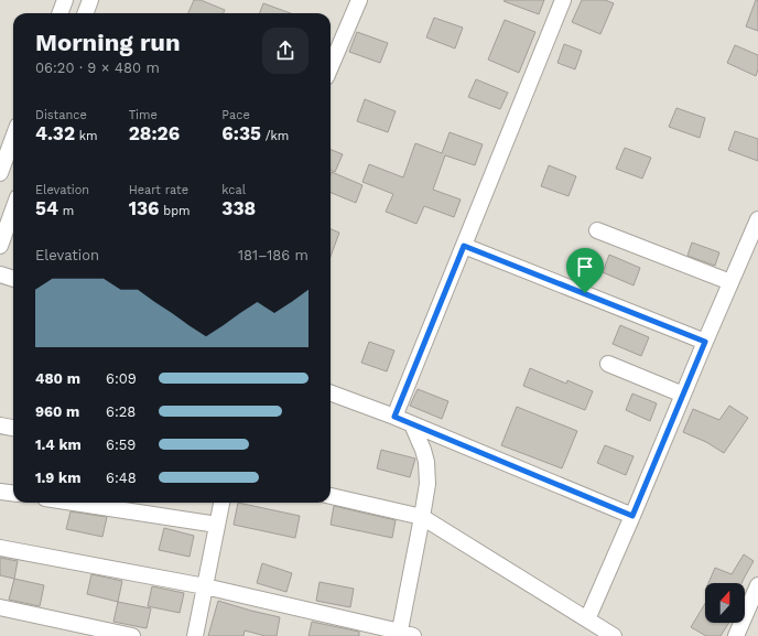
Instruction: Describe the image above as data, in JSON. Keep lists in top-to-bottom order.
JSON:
{
  "north": "top",
  "page": {
    "heading": ["Morning run", "06:20 · 9 × 480 m"],
    "stats": [
      ["Distance", "4.32 km"],
      ["Time", "28:26"],
      ["Pace", "6:35 /km"],
      ["Elevation", "54 m"],
      ["Heart rate", "136 bpm"],
      ["kcal", "338"]
    ],
    "chart": ["Elevation", "181–186 m"],
    "list": [
      {
        "name": "480 m",
        "note": "6:09"
      },
      {
        "name": "960 m",
        "note": "6:28"
      },
      {
        "name": "1.4 km",
        "note": "6:59"
      },
      {
        "name": "1.9 km",
        "note": "6:48"
      }
    ]
  }
}
